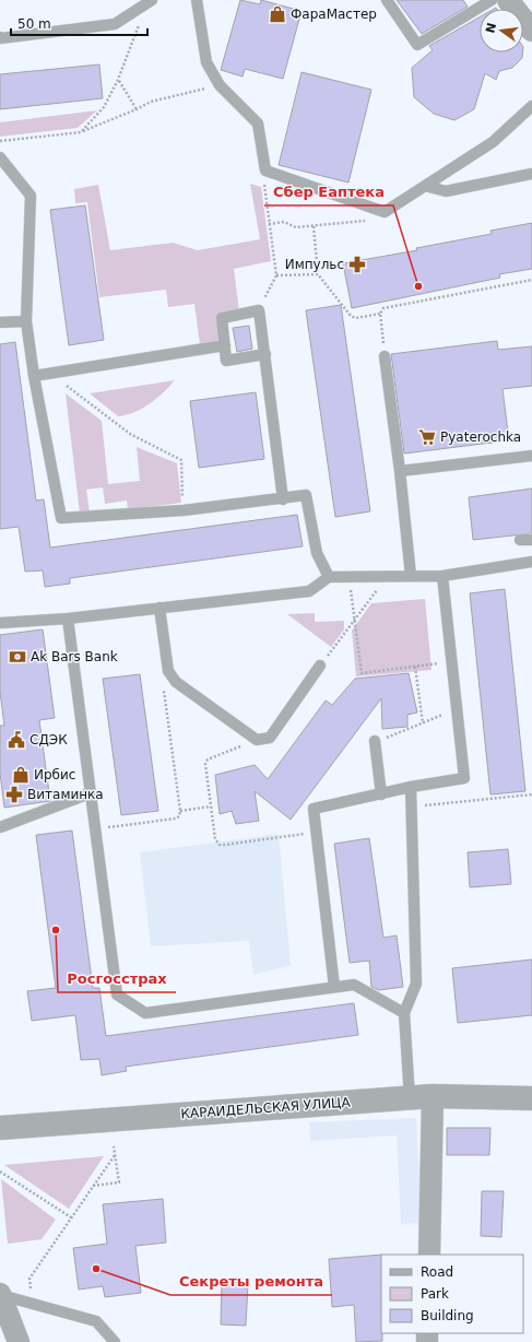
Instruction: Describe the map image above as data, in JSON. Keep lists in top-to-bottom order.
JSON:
{
  "streets": {
    "street": ["КАРАИДЕЛЬСКАЯ УЛИЦА"]
  },
  "places": {
    "shop": ["ФараМастер", "Ирбис"],
    "pharmacy": ["Импульс", "Витаминка"],
    "other": ["Сбер Еаптека", "Росгосстрах", "Секреты ремонта"],
    "supermarket": ["Pyaterochka"],
    "bank": ["Ak Bars Bank"],
    "public building": ["СДЭК"]
  },
  "legend": ["Road", "Park", "Building"],
  "scale_bar": "50 m",
  "north": "left"
}
